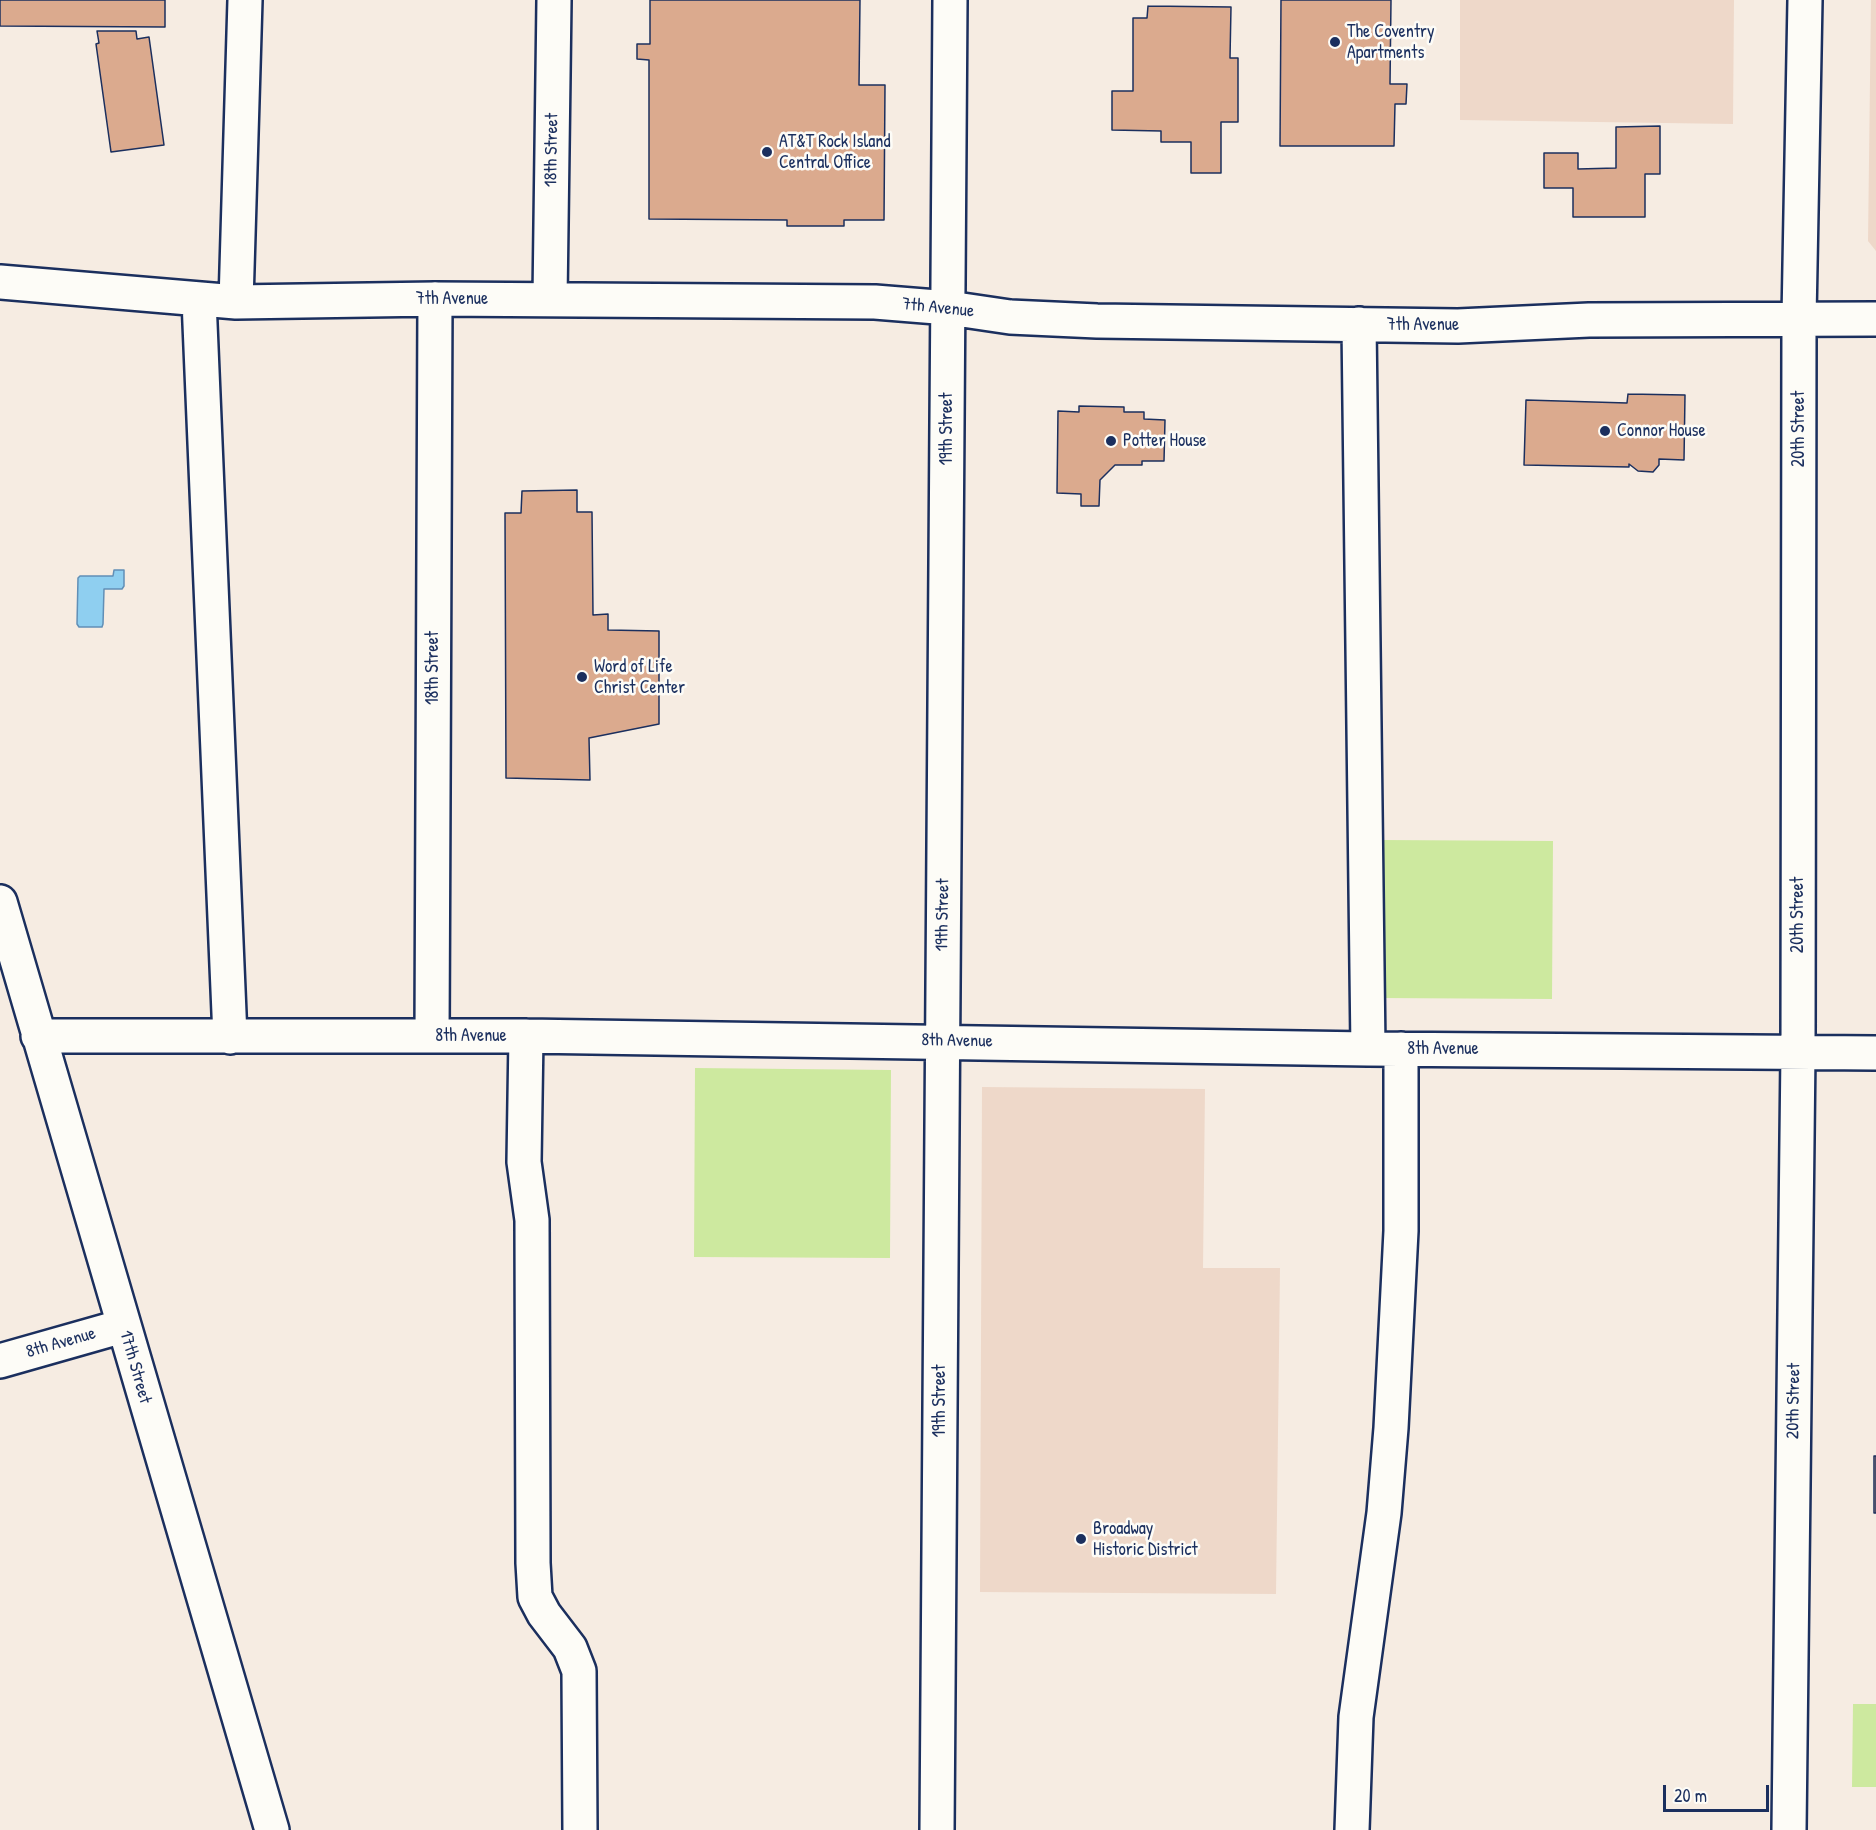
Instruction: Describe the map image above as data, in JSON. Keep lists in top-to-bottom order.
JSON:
{
  "streets": {
    "street": [
      "18th Street",
      "7th Avenue",
      "19th Street",
      "20th Street",
      "8th Avenue",
      "17th Street"
    ]
  },
  "crossings": [
    ["18th Street", "7th Avenue"],
    ["18th Street", "8th Avenue"],
    ["7th Avenue", "19th Street"],
    ["7th Avenue", "20th Street"],
    ["19th Street", "8th Avenue"],
    ["20th Street", "8th Avenue"],
    ["8th Avenue", "17th Street"]
  ],
  "places": [
    "The Coventry Apartments",
    "AT&T Rock Island Central Office",
    "Connor House",
    "Potter House",
    "Word of Life Christ Center",
    "Broadway Historic District"
  ],
  "scale_bar": "20 m"
}
